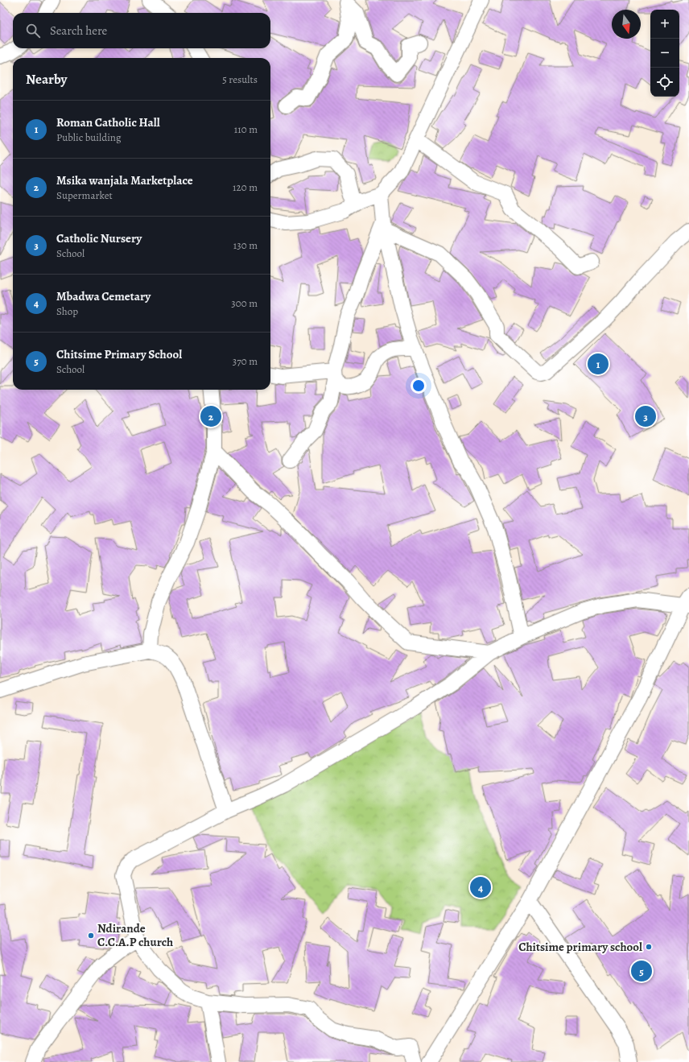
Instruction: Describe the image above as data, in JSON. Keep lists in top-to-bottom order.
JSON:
{
  "places": ["Ndirande C.C.A.P church", "Chitsime primary school"],
  "north": "bottom",
  "page": {
    "map_buttons": ["+", "−"],
    "search": "Search here",
    "heading": ["Nearby", "5 results"],
    "list": [
      {
        "mark": "1",
        "name": "Roman Catholic Hall",
        "note": "Public building",
        "value": "110 m"
      },
      {
        "mark": "2",
        "name": "Msika wanjala Marketplace",
        "note": "Supermarket",
        "value": "120 m"
      },
      {
        "mark": "3",
        "name": "Catholic Nursery",
        "note": "School",
        "value": "130 m"
      },
      {
        "mark": "4",
        "name": "Mbadwa Cemetary",
        "note": "Shop",
        "value": "300 m"
      },
      {
        "mark": "5",
        "name": "Chitsime Primary School",
        "note": "School",
        "value": "370 m"
      }
    ],
    "pins": [
      "1",
      "2",
      "3",
      "4",
      "5"
    ]
  }
}
